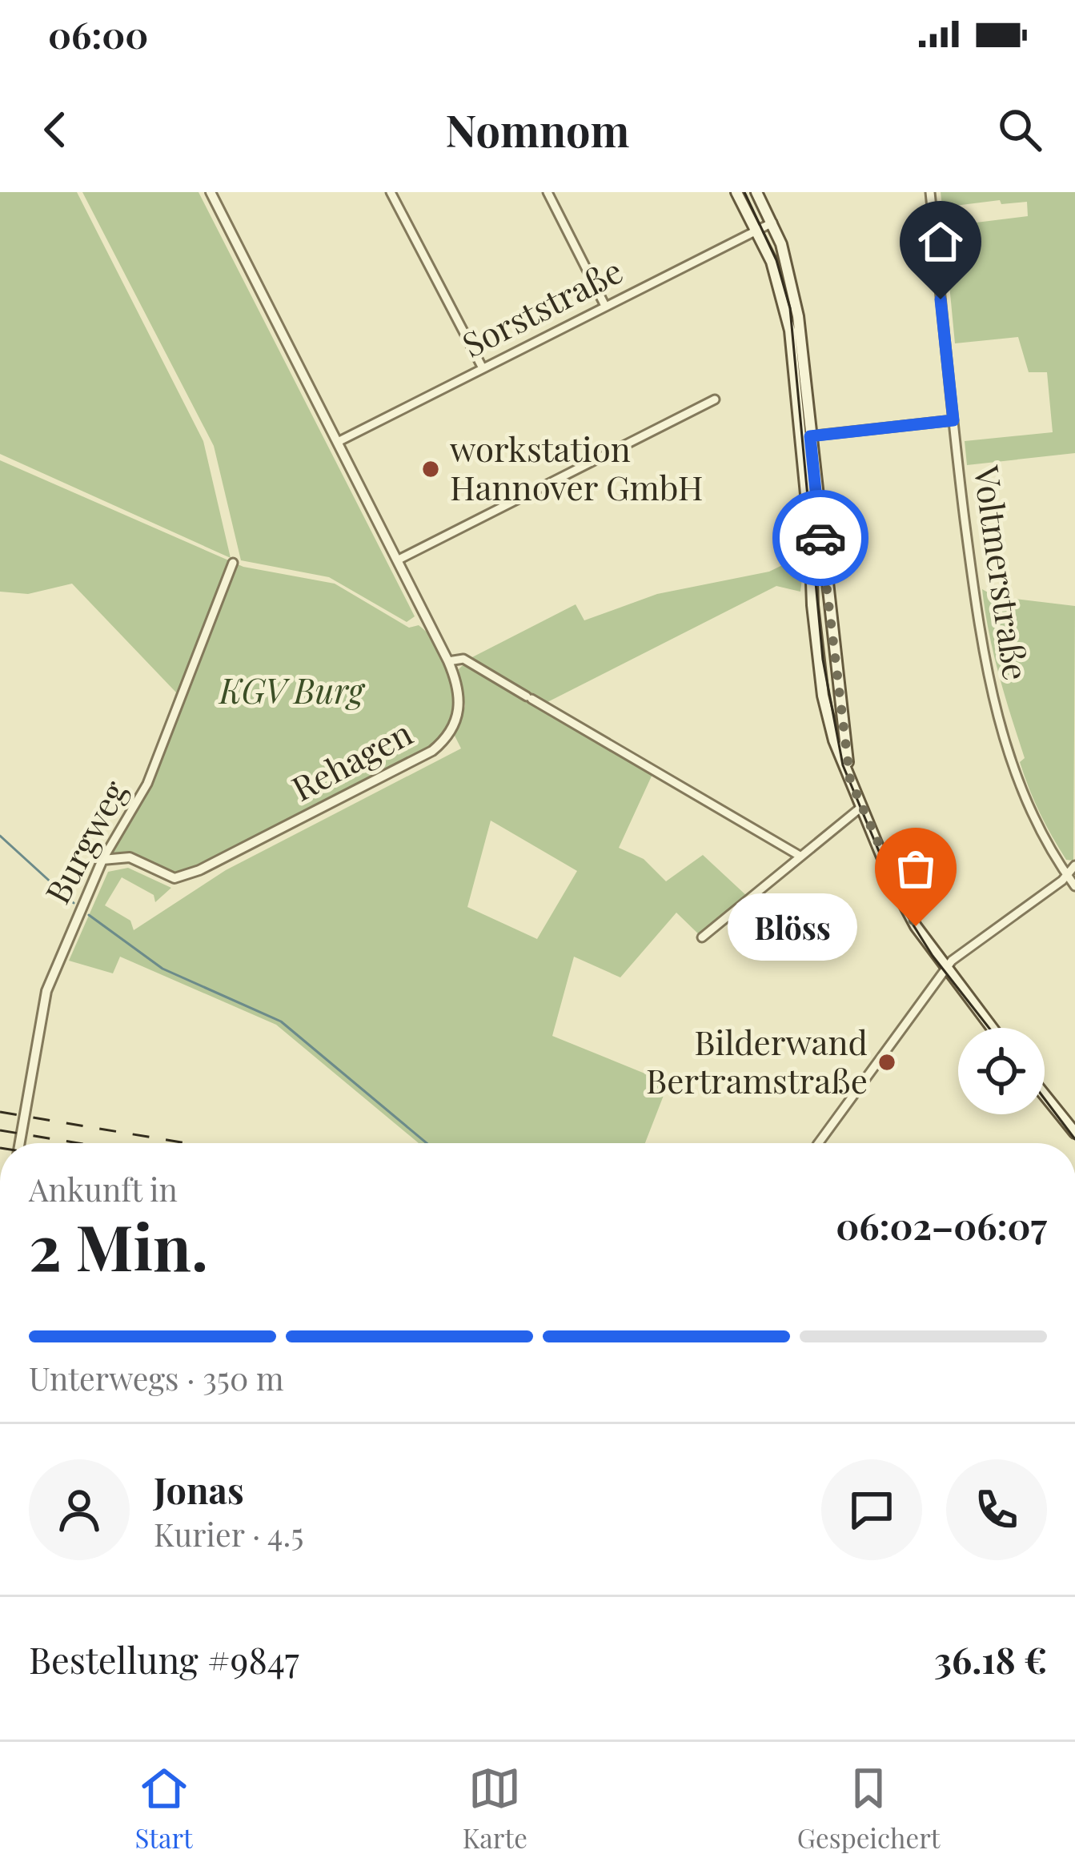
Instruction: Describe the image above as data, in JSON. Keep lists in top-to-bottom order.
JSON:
{
  "streets": {
    "street": [
      "Sorststraße",
      "Voltmerstraße",
      "Rehagen",
      "Burgweg"
    ]
  },
  "crossings": [
    ["Sorststraße", "Rehagen"],
    ["Rehagen", "Burgweg"]
  ],
  "parks": ["KGV Burg"],
  "places": ["workstation Hannover GmbH", "Blöss", "Bilderwand Bertramstraße"],
  "page": {
    "status": "06:00",
    "header": "Nomnom",
    "bubble": "Blöss",
    "heading": ["2 Min.", "Ankunft in", "06:02–06:07"],
    "panel": [
      "Jonas",
      "Kurier · 4.5",
      "Bestellung #9847",
      "36.18 €"
    ],
    "bar": "Unterwegs · 350 m",
    "tabs": ["Start", "Karte", "Gespeichert"]
  }
}
